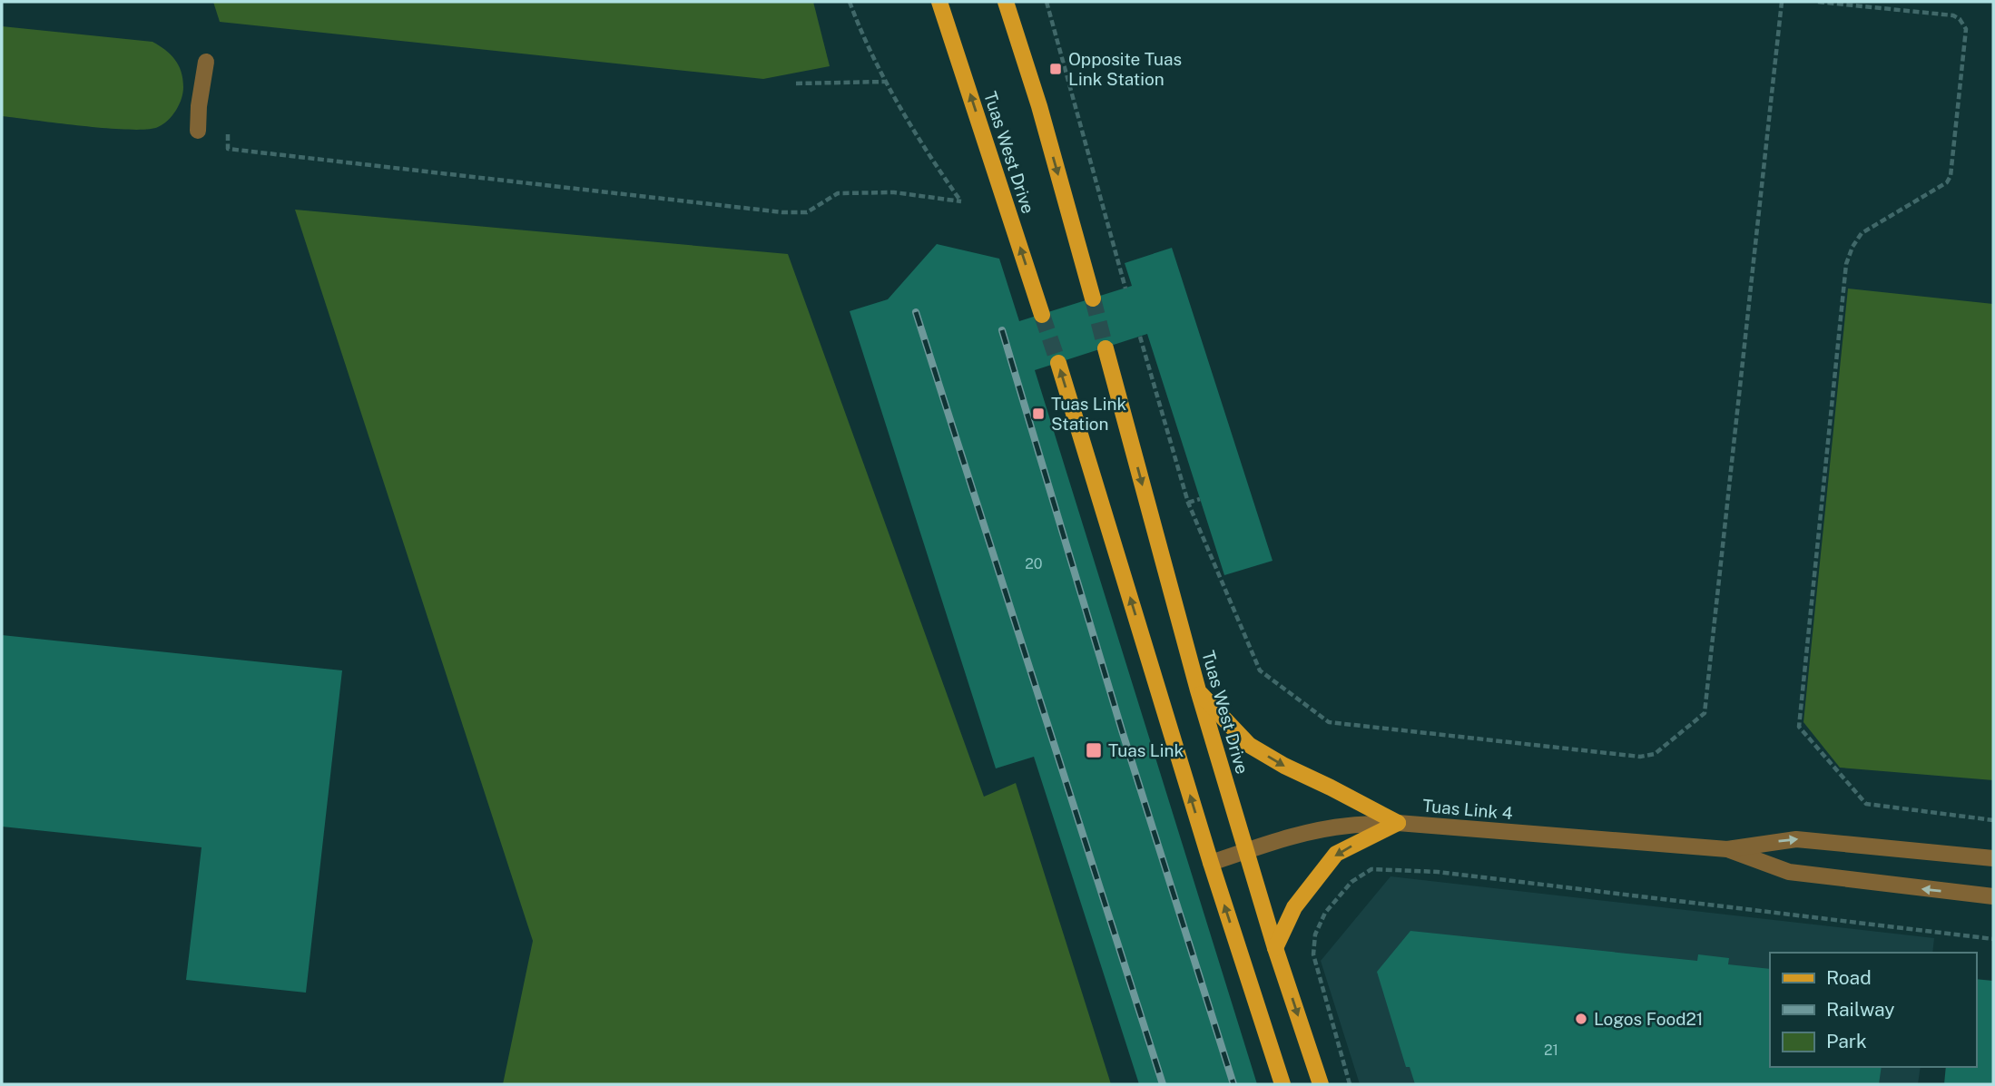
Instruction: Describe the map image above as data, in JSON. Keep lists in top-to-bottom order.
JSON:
{
  "streets": {
    "main road": ["Tuas West Drive"],
    "street": ["Tuas Link 4"]
  },
  "crossings": [
    ["Tuas West Drive", "Tuas Link 4"]
  ],
  "places": {
    "transit": ["Opposite Tuas Link Station", "Tuas Link Station", "Tuas Link"],
    "other": ["Logos Food21"]
  },
  "house_numbers": ["20", "21"],
  "legend": ["Road", "Railway", "Park"]
}
